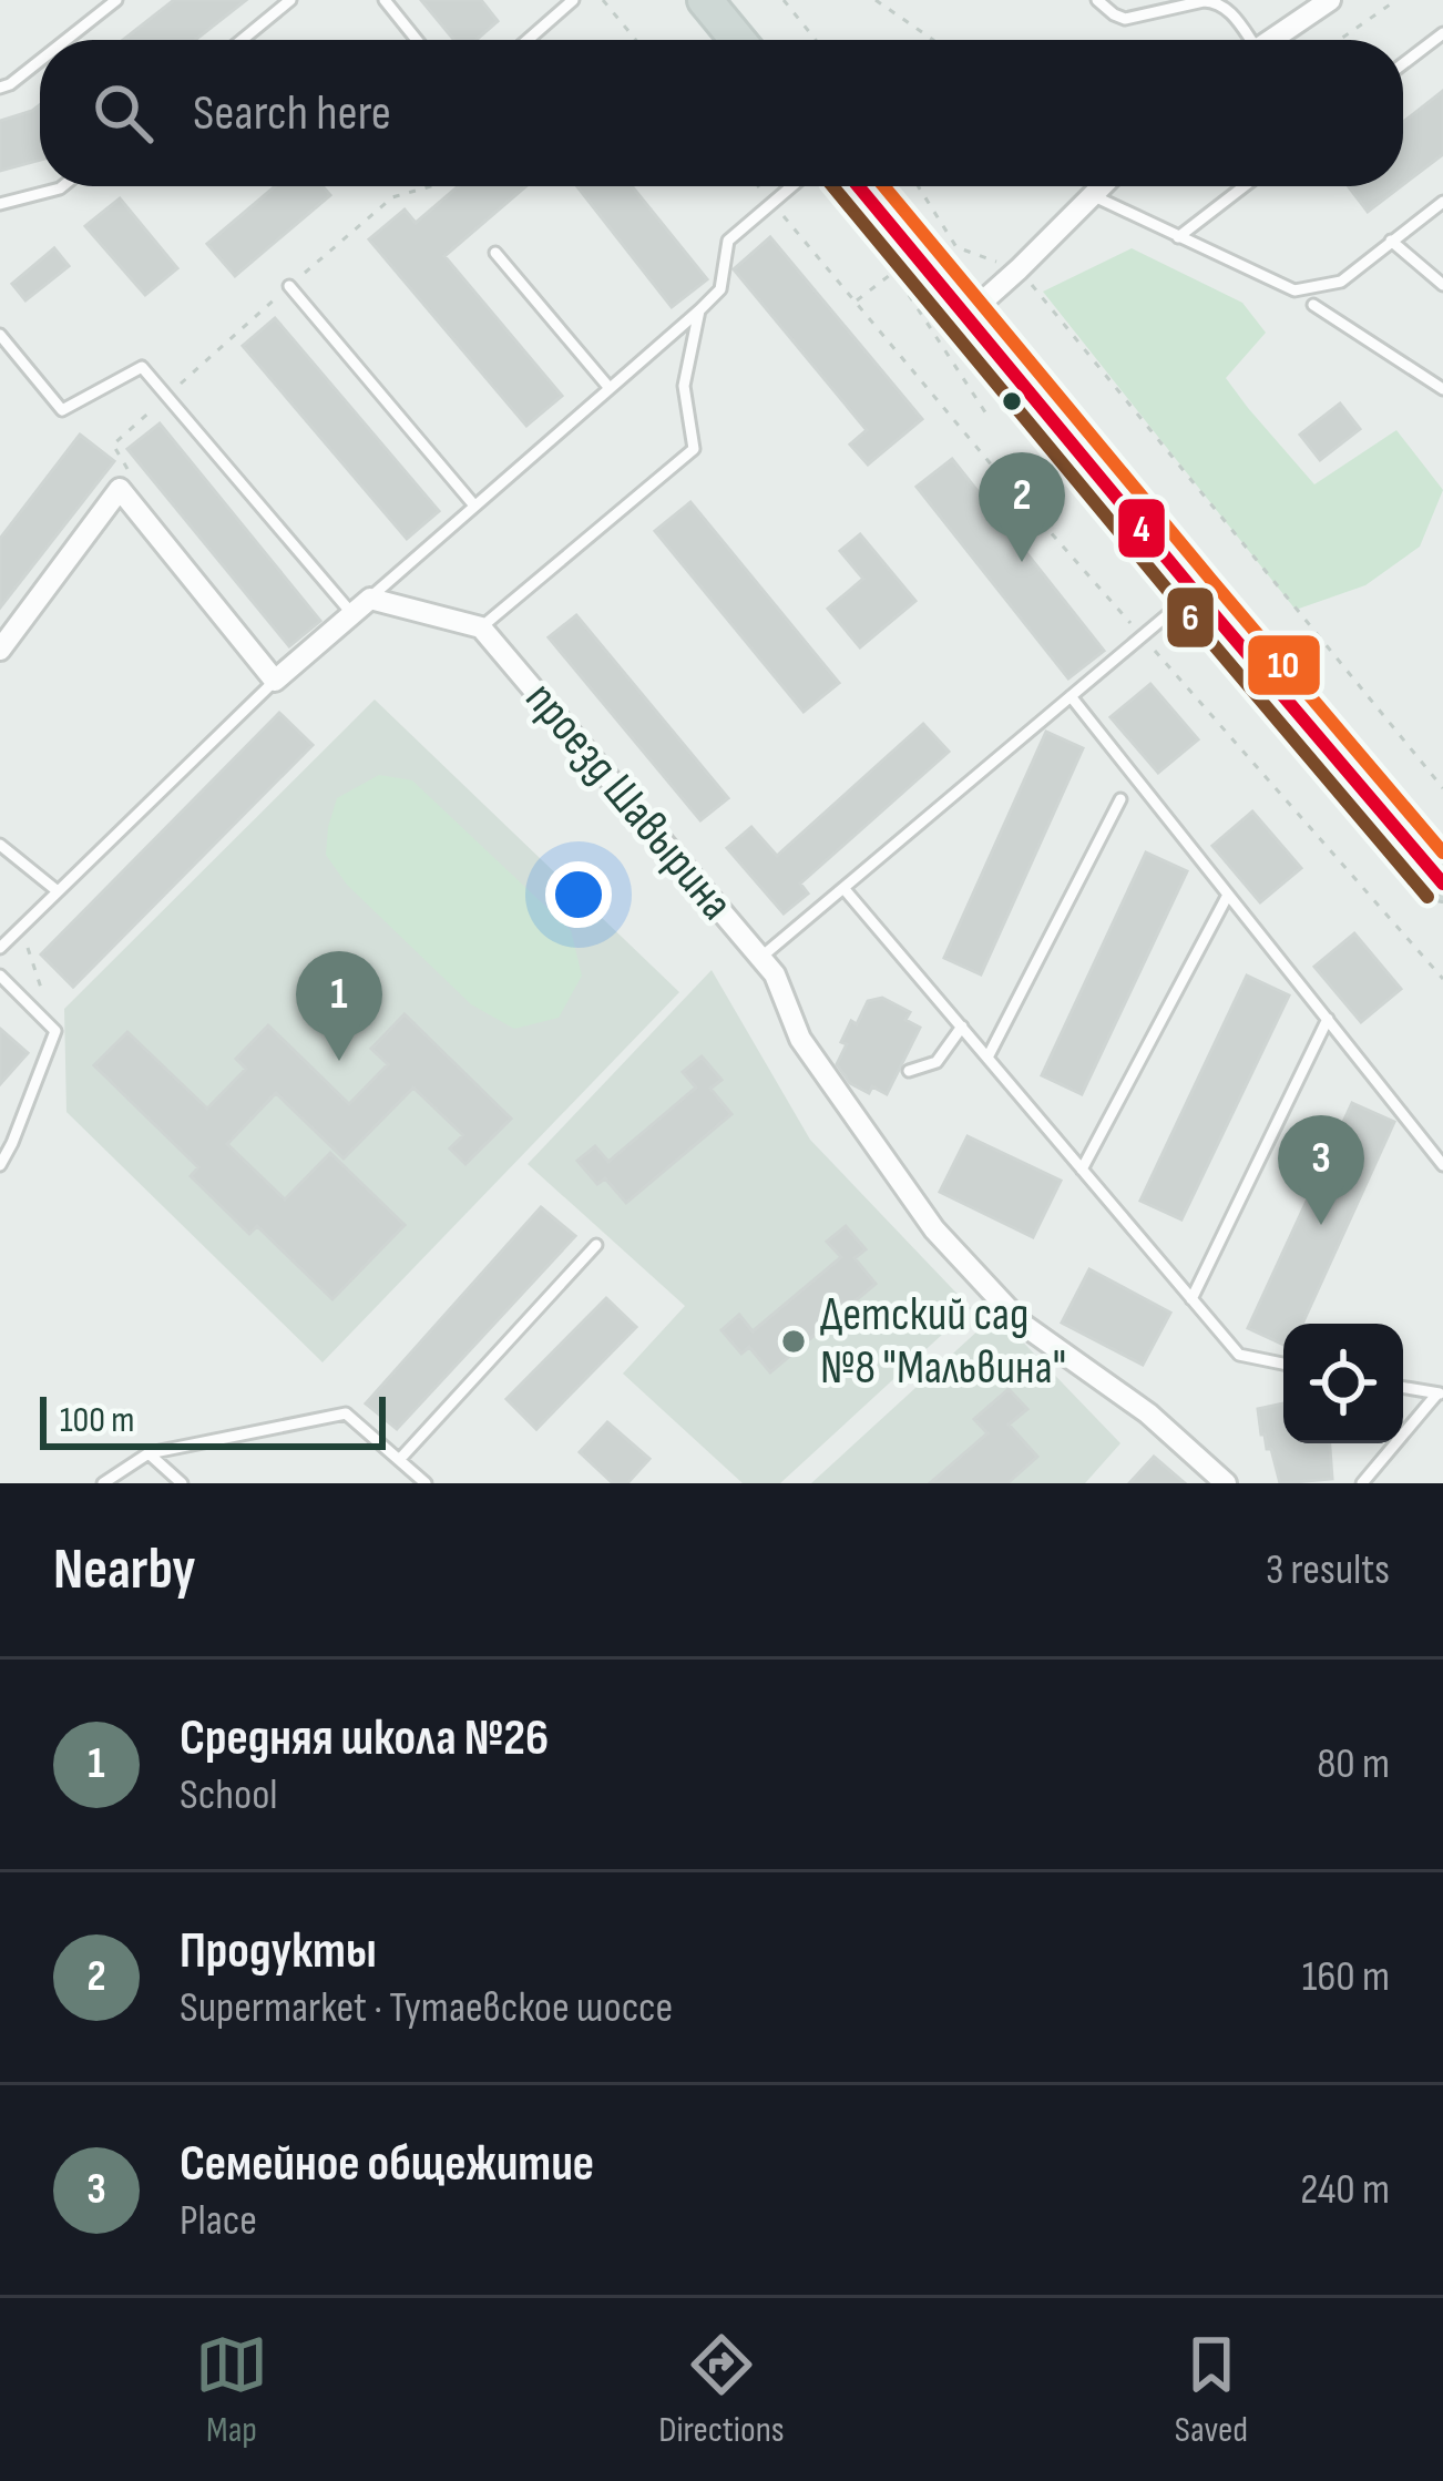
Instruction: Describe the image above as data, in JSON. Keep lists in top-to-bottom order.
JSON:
{
  "streets": {
    "street": ["проезд Шавырина"]
  },
  "places": ["Детский сад №8 \"Мальвина\""],
  "lines": ["transit line 4", "transit line 6", "transit line 10"],
  "scale_bar": "100 m",
  "page": {
    "search": "Search here",
    "pins": ["2", "1", "3"],
    "scale": "100 m",
    "heading": ["Nearby", "3 results"],
    "list": [
      {
        "mark": "1",
        "name": "Средняя школа №26",
        "note": "School",
        "value": "80 m"
      },
      {
        "mark": "2",
        "name": "Продукты",
        "note": "Supermarket · Тутаевское шоссе",
        "value": "160 m"
      },
      {
        "mark": "3",
        "name": "Семейное общежитие",
        "note": "Place",
        "value": "240 m"
      }
    ],
    "nav": ["Map", "Directions", "Saved"]
  }
}
